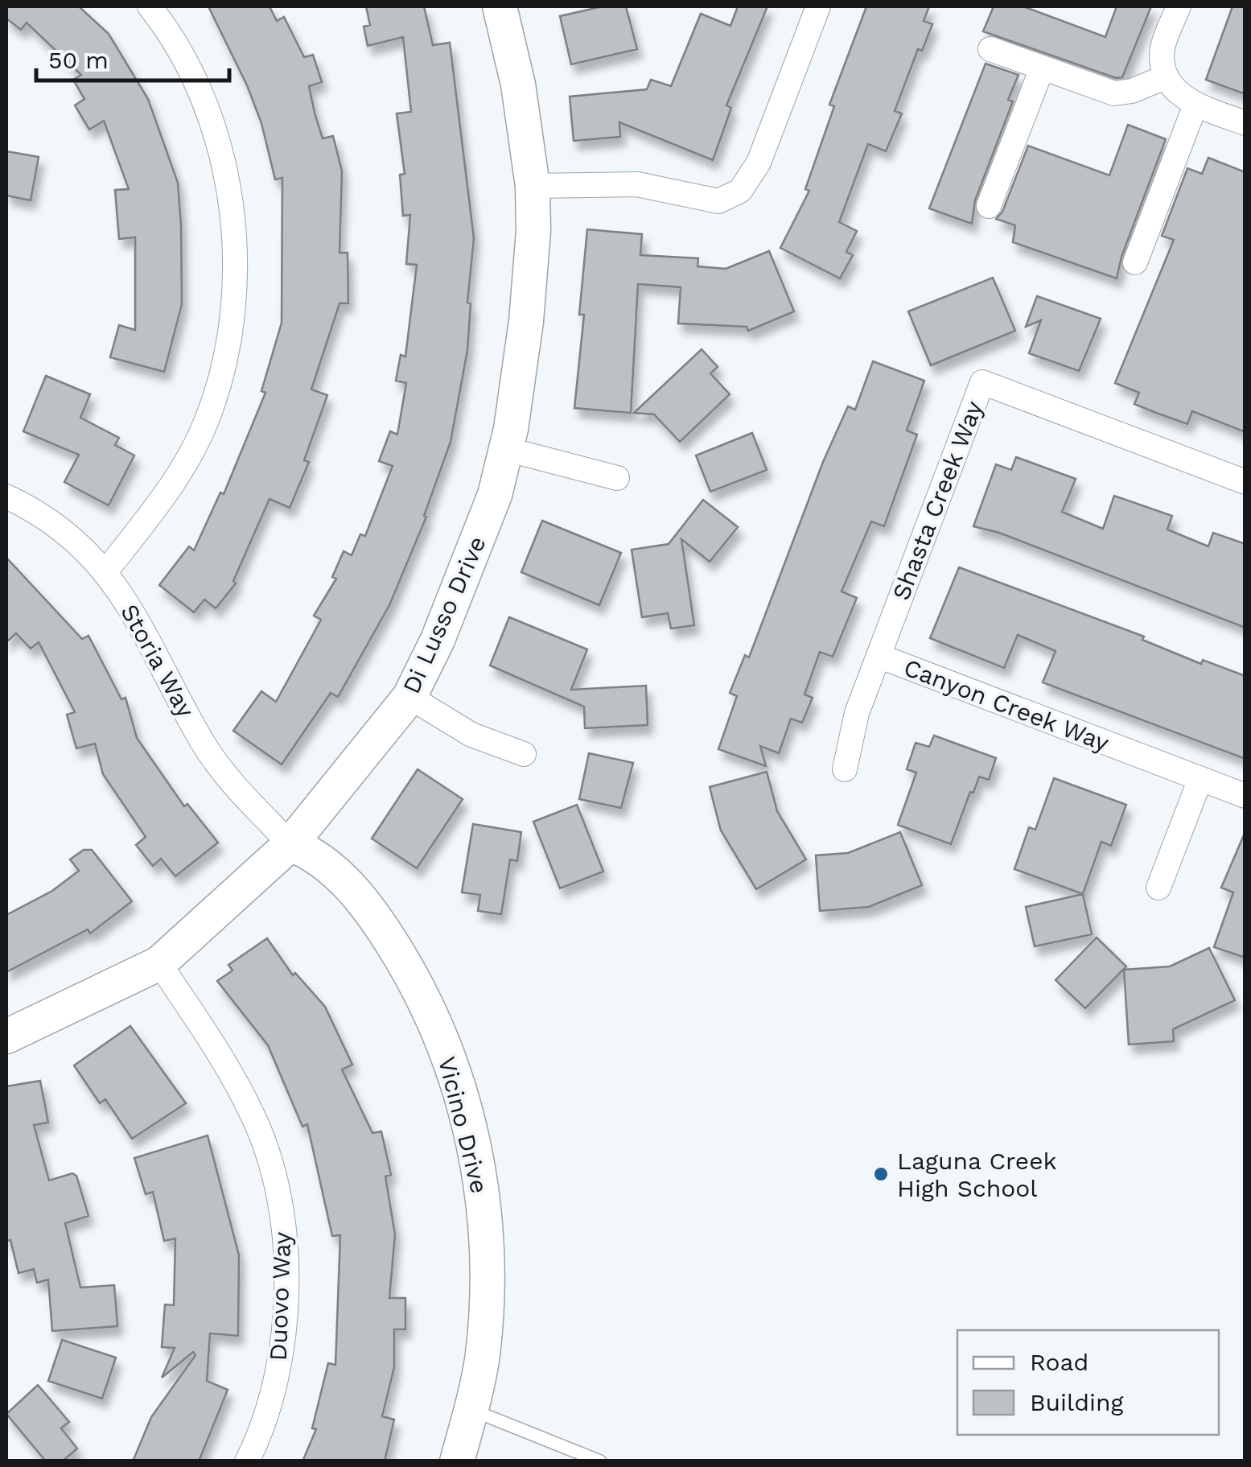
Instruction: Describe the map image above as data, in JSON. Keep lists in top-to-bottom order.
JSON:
{
  "streets": {
    "street": [
      "Shasta Creek Way",
      "Di Lusso Drive",
      "Storia Way",
      "Canyon Creek Way",
      "Vicino Drive",
      "Duovo Way"
    ]
  },
  "crossings": [
    ["Shasta Creek Way", "Canyon Creek Way"],
    ["Di Lusso Drive", "Storia Way"],
    ["Di Lusso Drive", "Vicino Drive"],
    ["Di Lusso Drive", "Duovo Way"],
    ["Storia Way", "Vicino Drive"]
  ],
  "places": ["Laguna Creek High School"],
  "legend": ["Road", "Building"],
  "scale_bar": "50 m"
}
